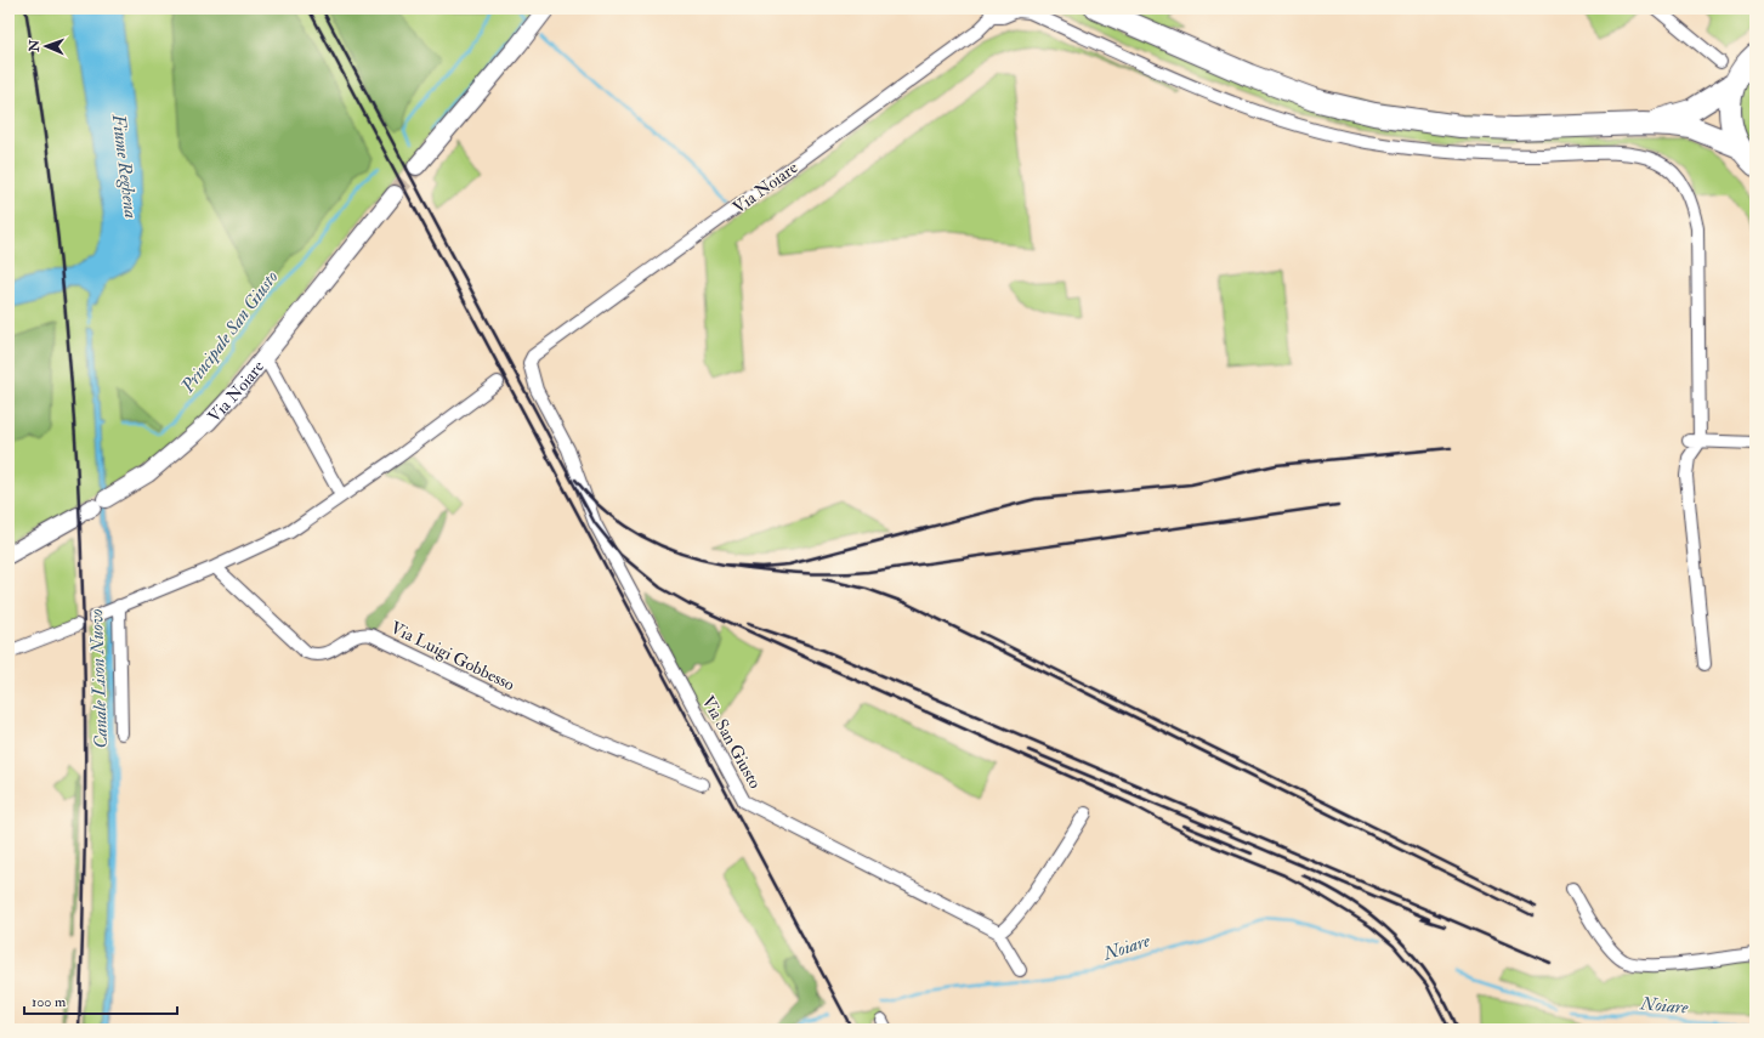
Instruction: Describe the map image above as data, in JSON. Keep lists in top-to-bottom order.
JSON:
{
  "streets": {
    "street": ["Via Noiare", "Via Luigi Gobbesso", "Via San Giusto"]
  },
  "crossings": [
    ["Via Noiare", "Via San Giusto"]
  ],
  "water": [
    "Fiume Reghena",
    "Principale San Giusto",
    "Canale Lison Nuovo",
    "Noiare"
  ],
  "scale_bar": "100 m",
  "north": "left"
}
